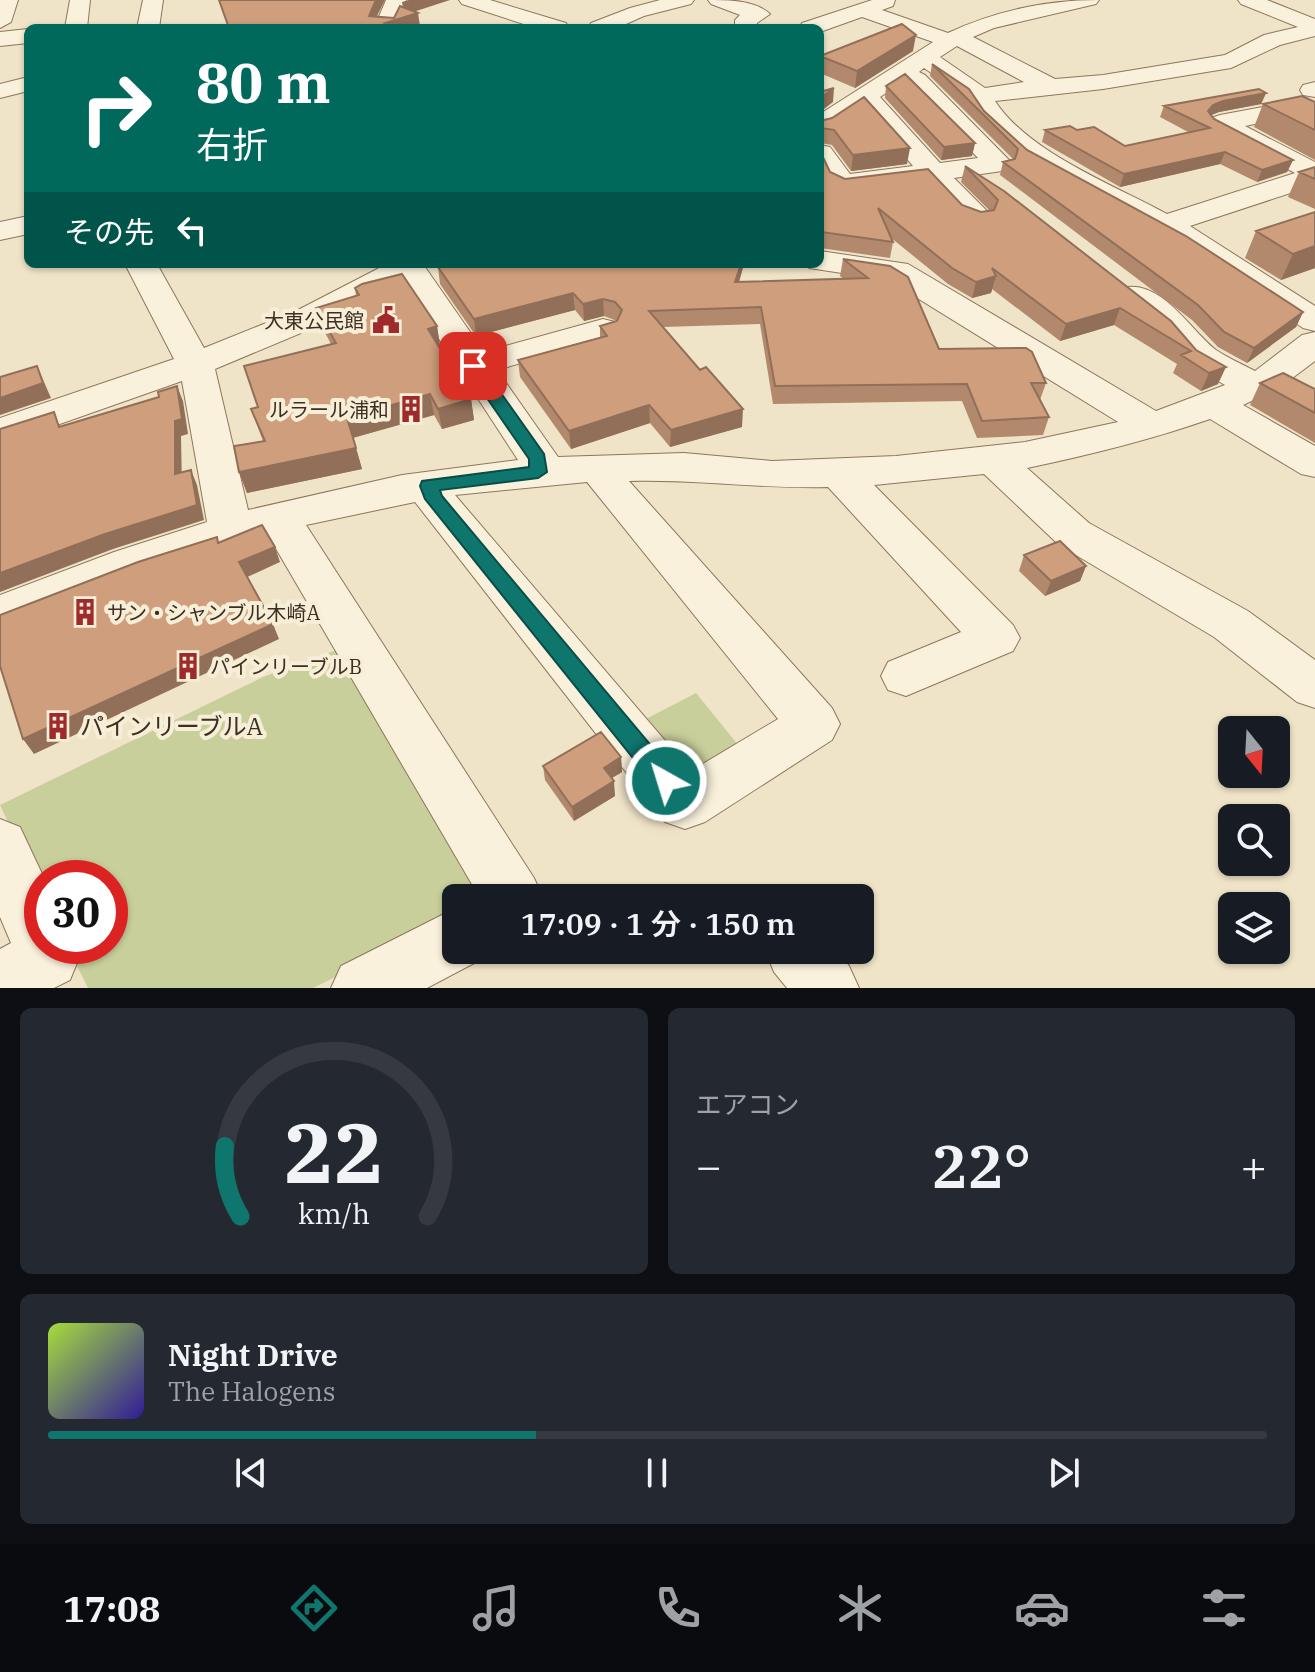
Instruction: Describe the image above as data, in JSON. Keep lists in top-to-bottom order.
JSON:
{
  "places": {
    "public building": ["大東公民館"],
    "building": [
      "ルラール浦和",
      "サン・シャンブル木崎A",
      "パインリーブルB",
      "パインリーブルA"
    ]
  },
  "north": "bottom",
  "page": {
    "turn": ["80 m", "右折"],
    "then": "その先",
    "limit": "30",
    "trip": "17:09 · 1 分 · 150 m",
    "tile": "エアコン",
    "heat": ["−", "22°", "+"],
    "song": ["Night Drive", "The Halogens"],
    "tabs": "17:08",
    "gauge": ["22", "km/h"]
  }
}
